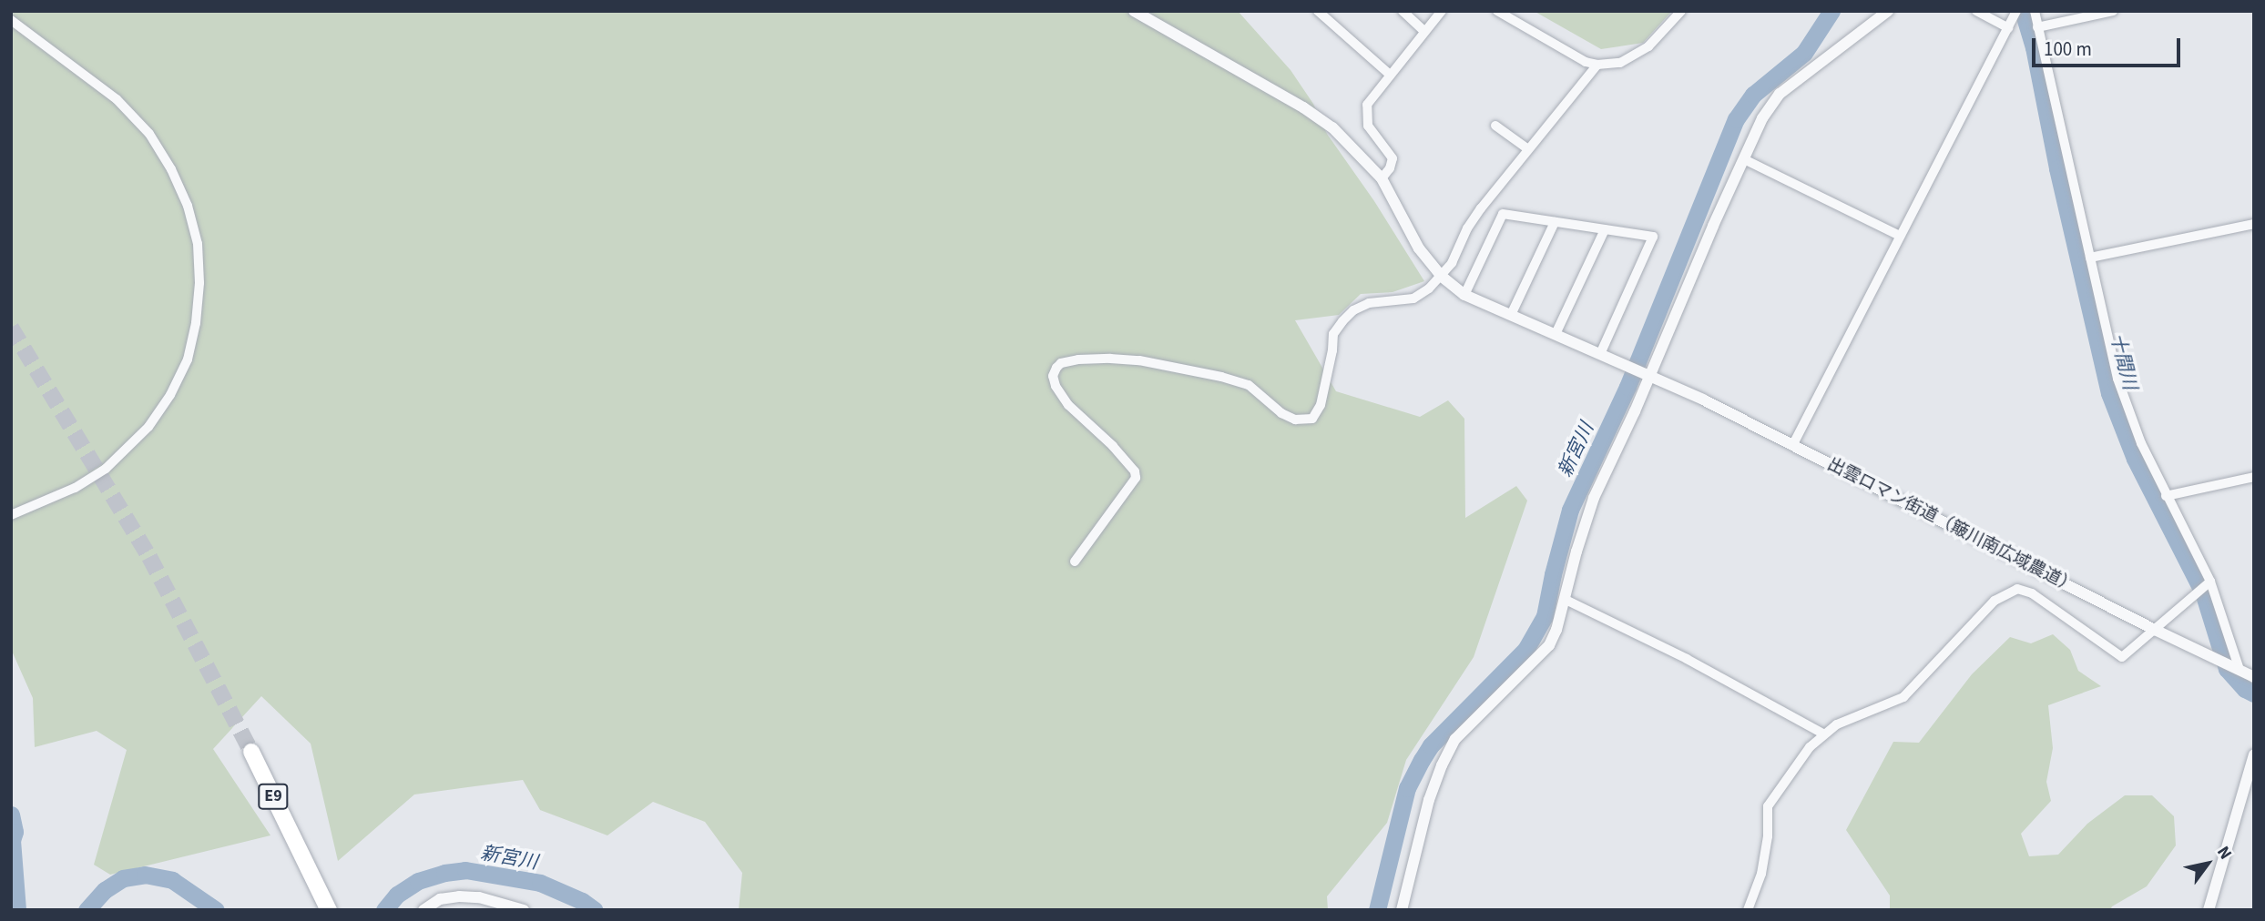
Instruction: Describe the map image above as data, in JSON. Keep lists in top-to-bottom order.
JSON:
{
  "streets": {
    "highway": ["E9"],
    "street": ["出雲ロマン街道（簸川南広域農道）"]
  },
  "water": ["十間川", "新宮川"],
  "scale_bar": "100 m",
  "north": "top right"
}
